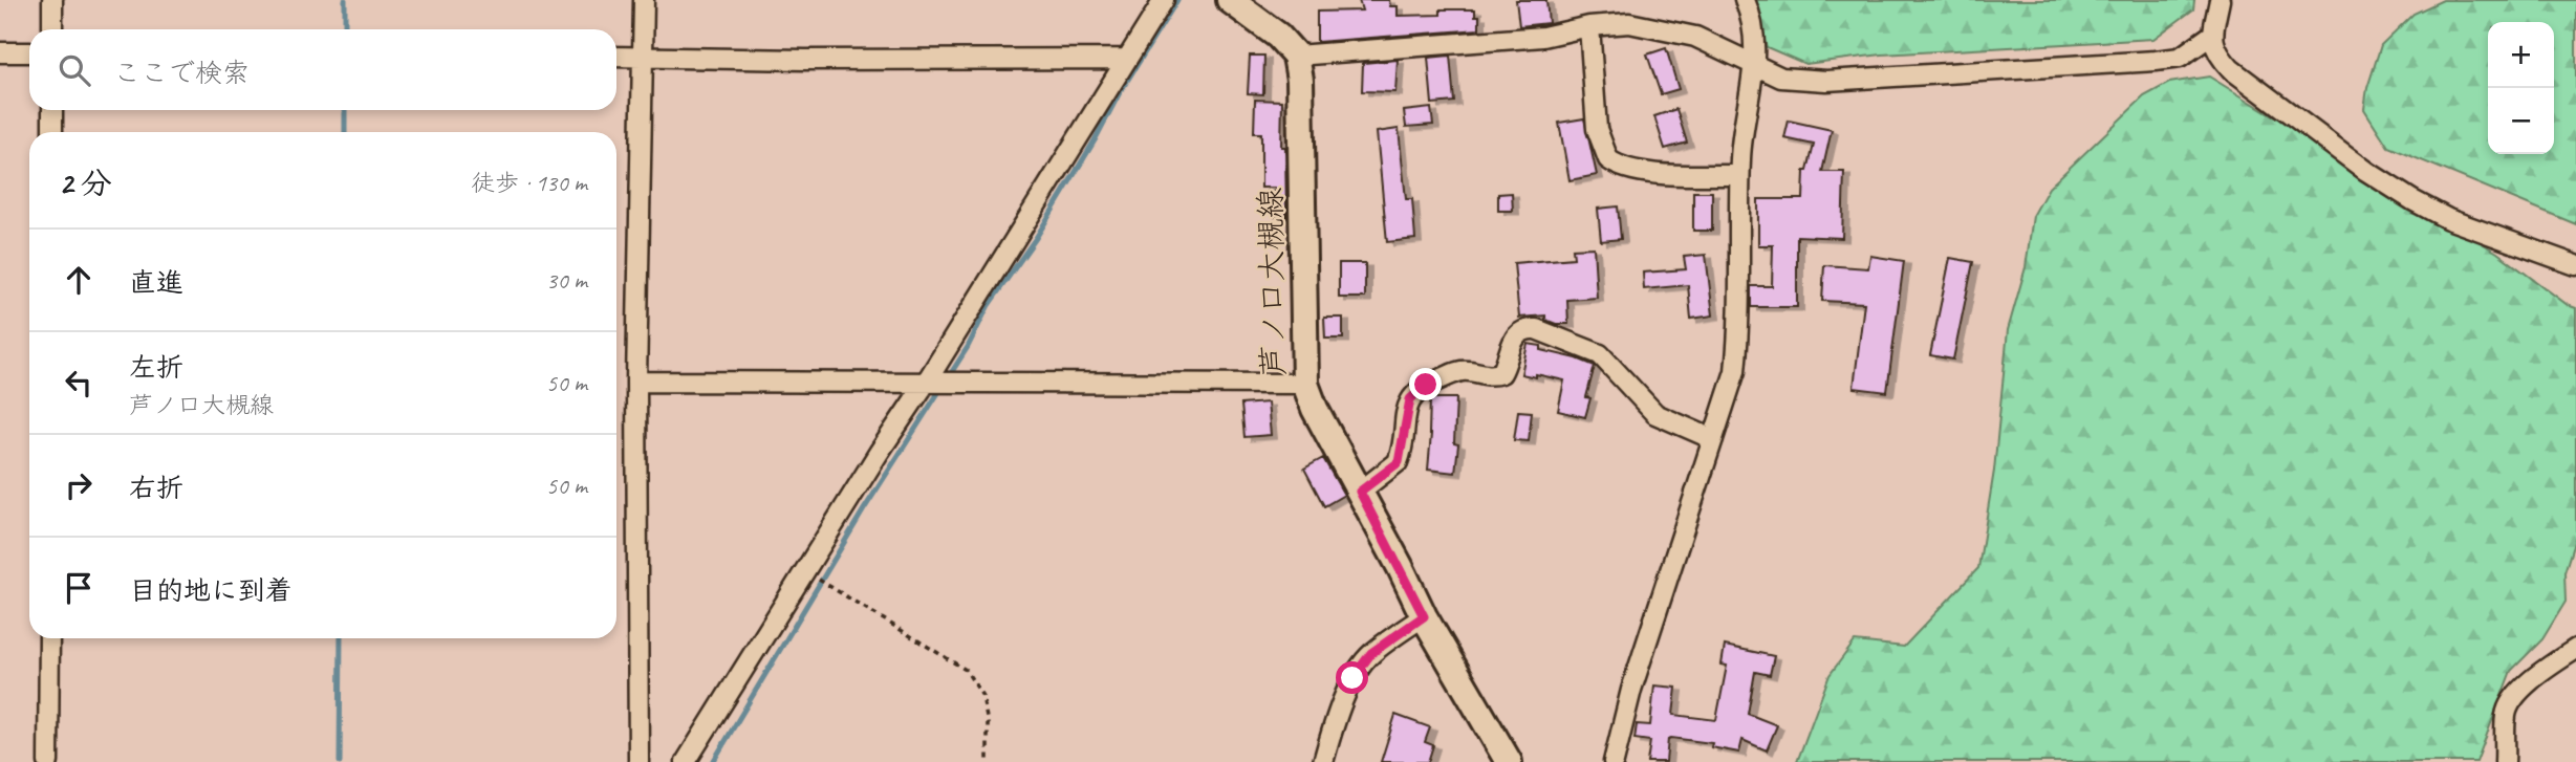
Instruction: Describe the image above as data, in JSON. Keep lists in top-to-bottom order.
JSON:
{
  "streets": {
    "main road": ["芦ノ口大槻線"]
  },
  "page": {
    "map_buttons": ["+", "−"],
    "search": "ここで検索",
    "heading": ["2 分", "徒歩 · 130 m"],
    "list": [
      ["直進", "30 m"],
      ["左折", "芦ノ口大槻線", "50 m"],
      ["右折", "50 m"],
      "目的地に到着"
    ]
  }
}
